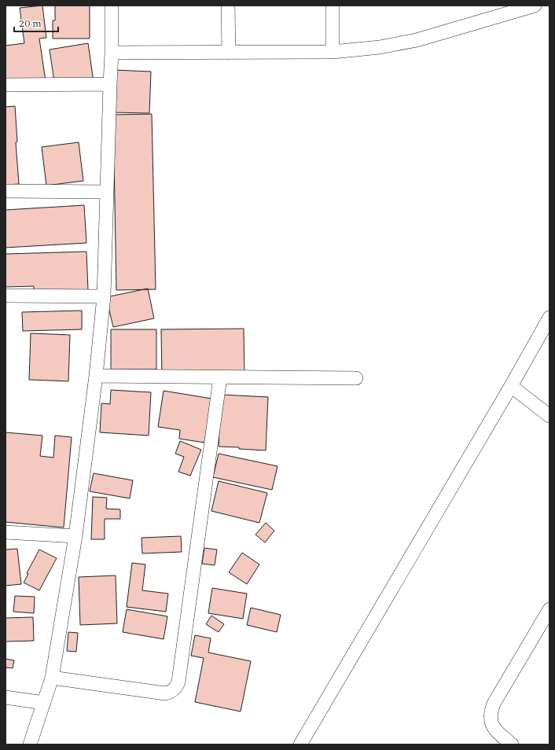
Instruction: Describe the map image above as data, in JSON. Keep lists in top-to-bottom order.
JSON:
{
  "scale_bar": "20 m"
}
